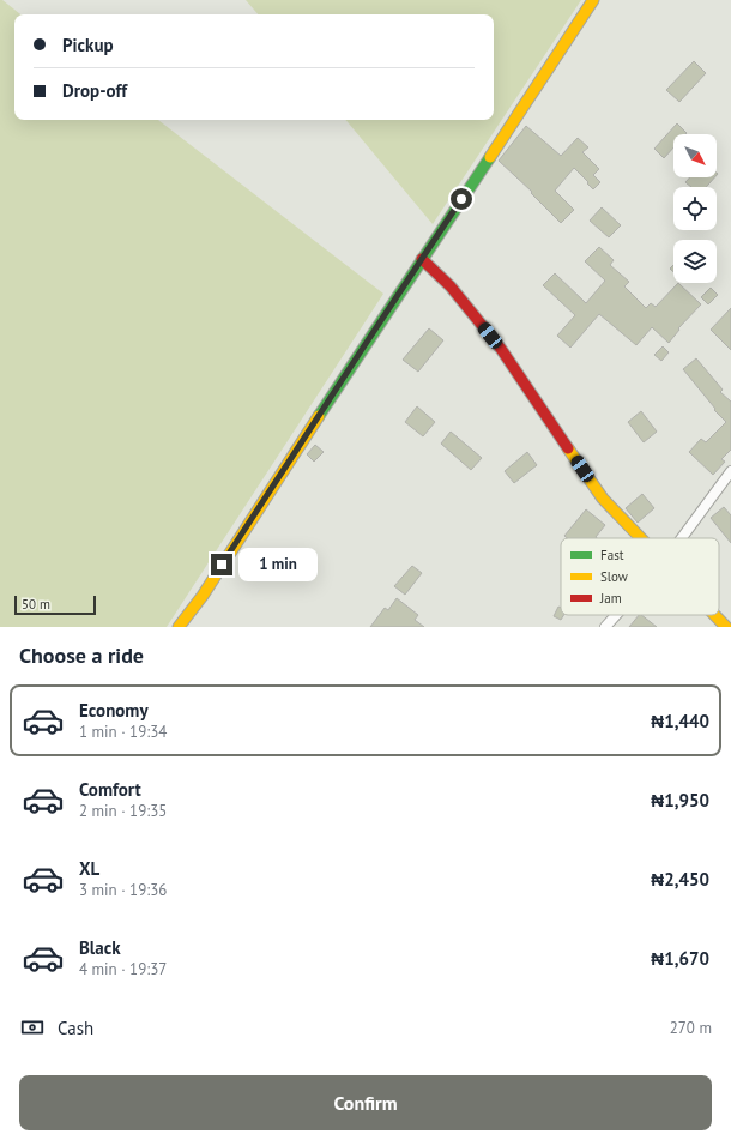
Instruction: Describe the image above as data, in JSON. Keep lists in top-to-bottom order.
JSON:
{
  "legend": ["Fast", "Slow", "Jam"],
  "scale_bar": "50 m",
  "north": "bottom right",
  "page": {
    "banner": ["Pickup", "Drop-off"],
    "bubble": "1 min",
    "scale": "50 m",
    "heading": "Choose a ride",
    "list": [
      {
        "name": "Economy",
        "note": "1 min · 19:34",
        "value": "₦1,440"
      },
      {
        "name": "Comfort",
        "note": "2 min · 19:35",
        "value": "₦1,950"
      },
      {
        "name": "XL",
        "note": "3 min · 19:36",
        "value": "₦2,450"
      },
      {
        "name": "Black",
        "note": "4 min · 19:37",
        "value": "₦1,670"
      }
    ],
    "pay": ["Cash", "270 m"],
    "buttons": "Confirm"
  }
}
